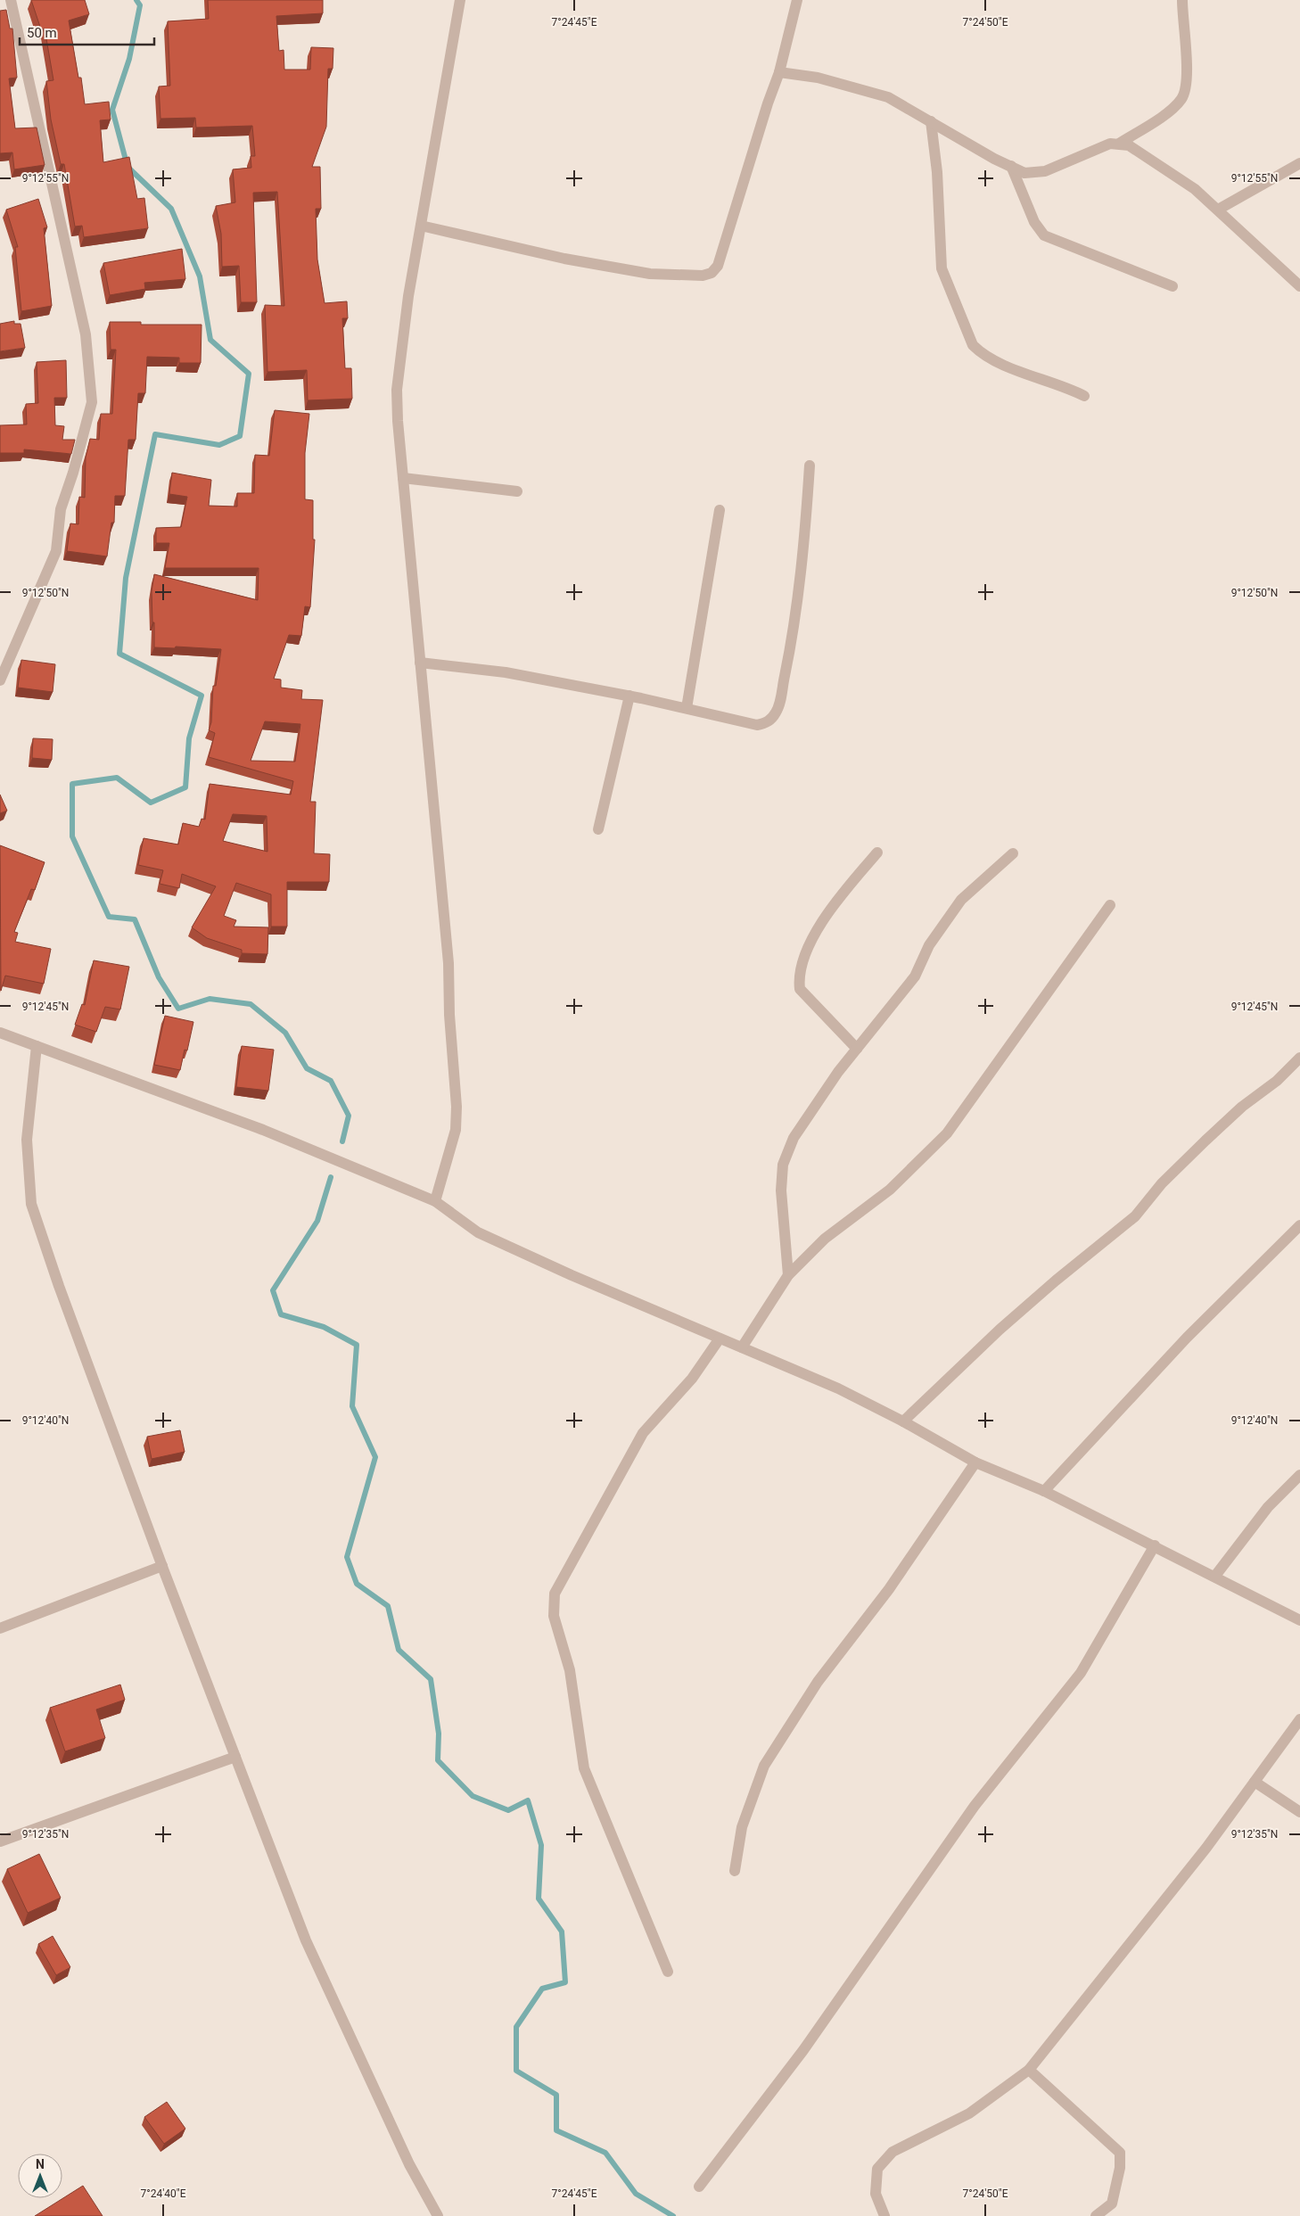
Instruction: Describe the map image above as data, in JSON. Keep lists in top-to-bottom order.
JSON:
{
  "scale_bar": "50 m",
  "north": "top",
  "coordinates": [
    "7°24'45\"E",
    "7°24'50\"E",
    "9°12'55\"N",
    "9°12'50\"N",
    "9°12'45\"N",
    "9°12'40\"N",
    "9°12'35\"N",
    "7°24'40\"E"
  ]
}
